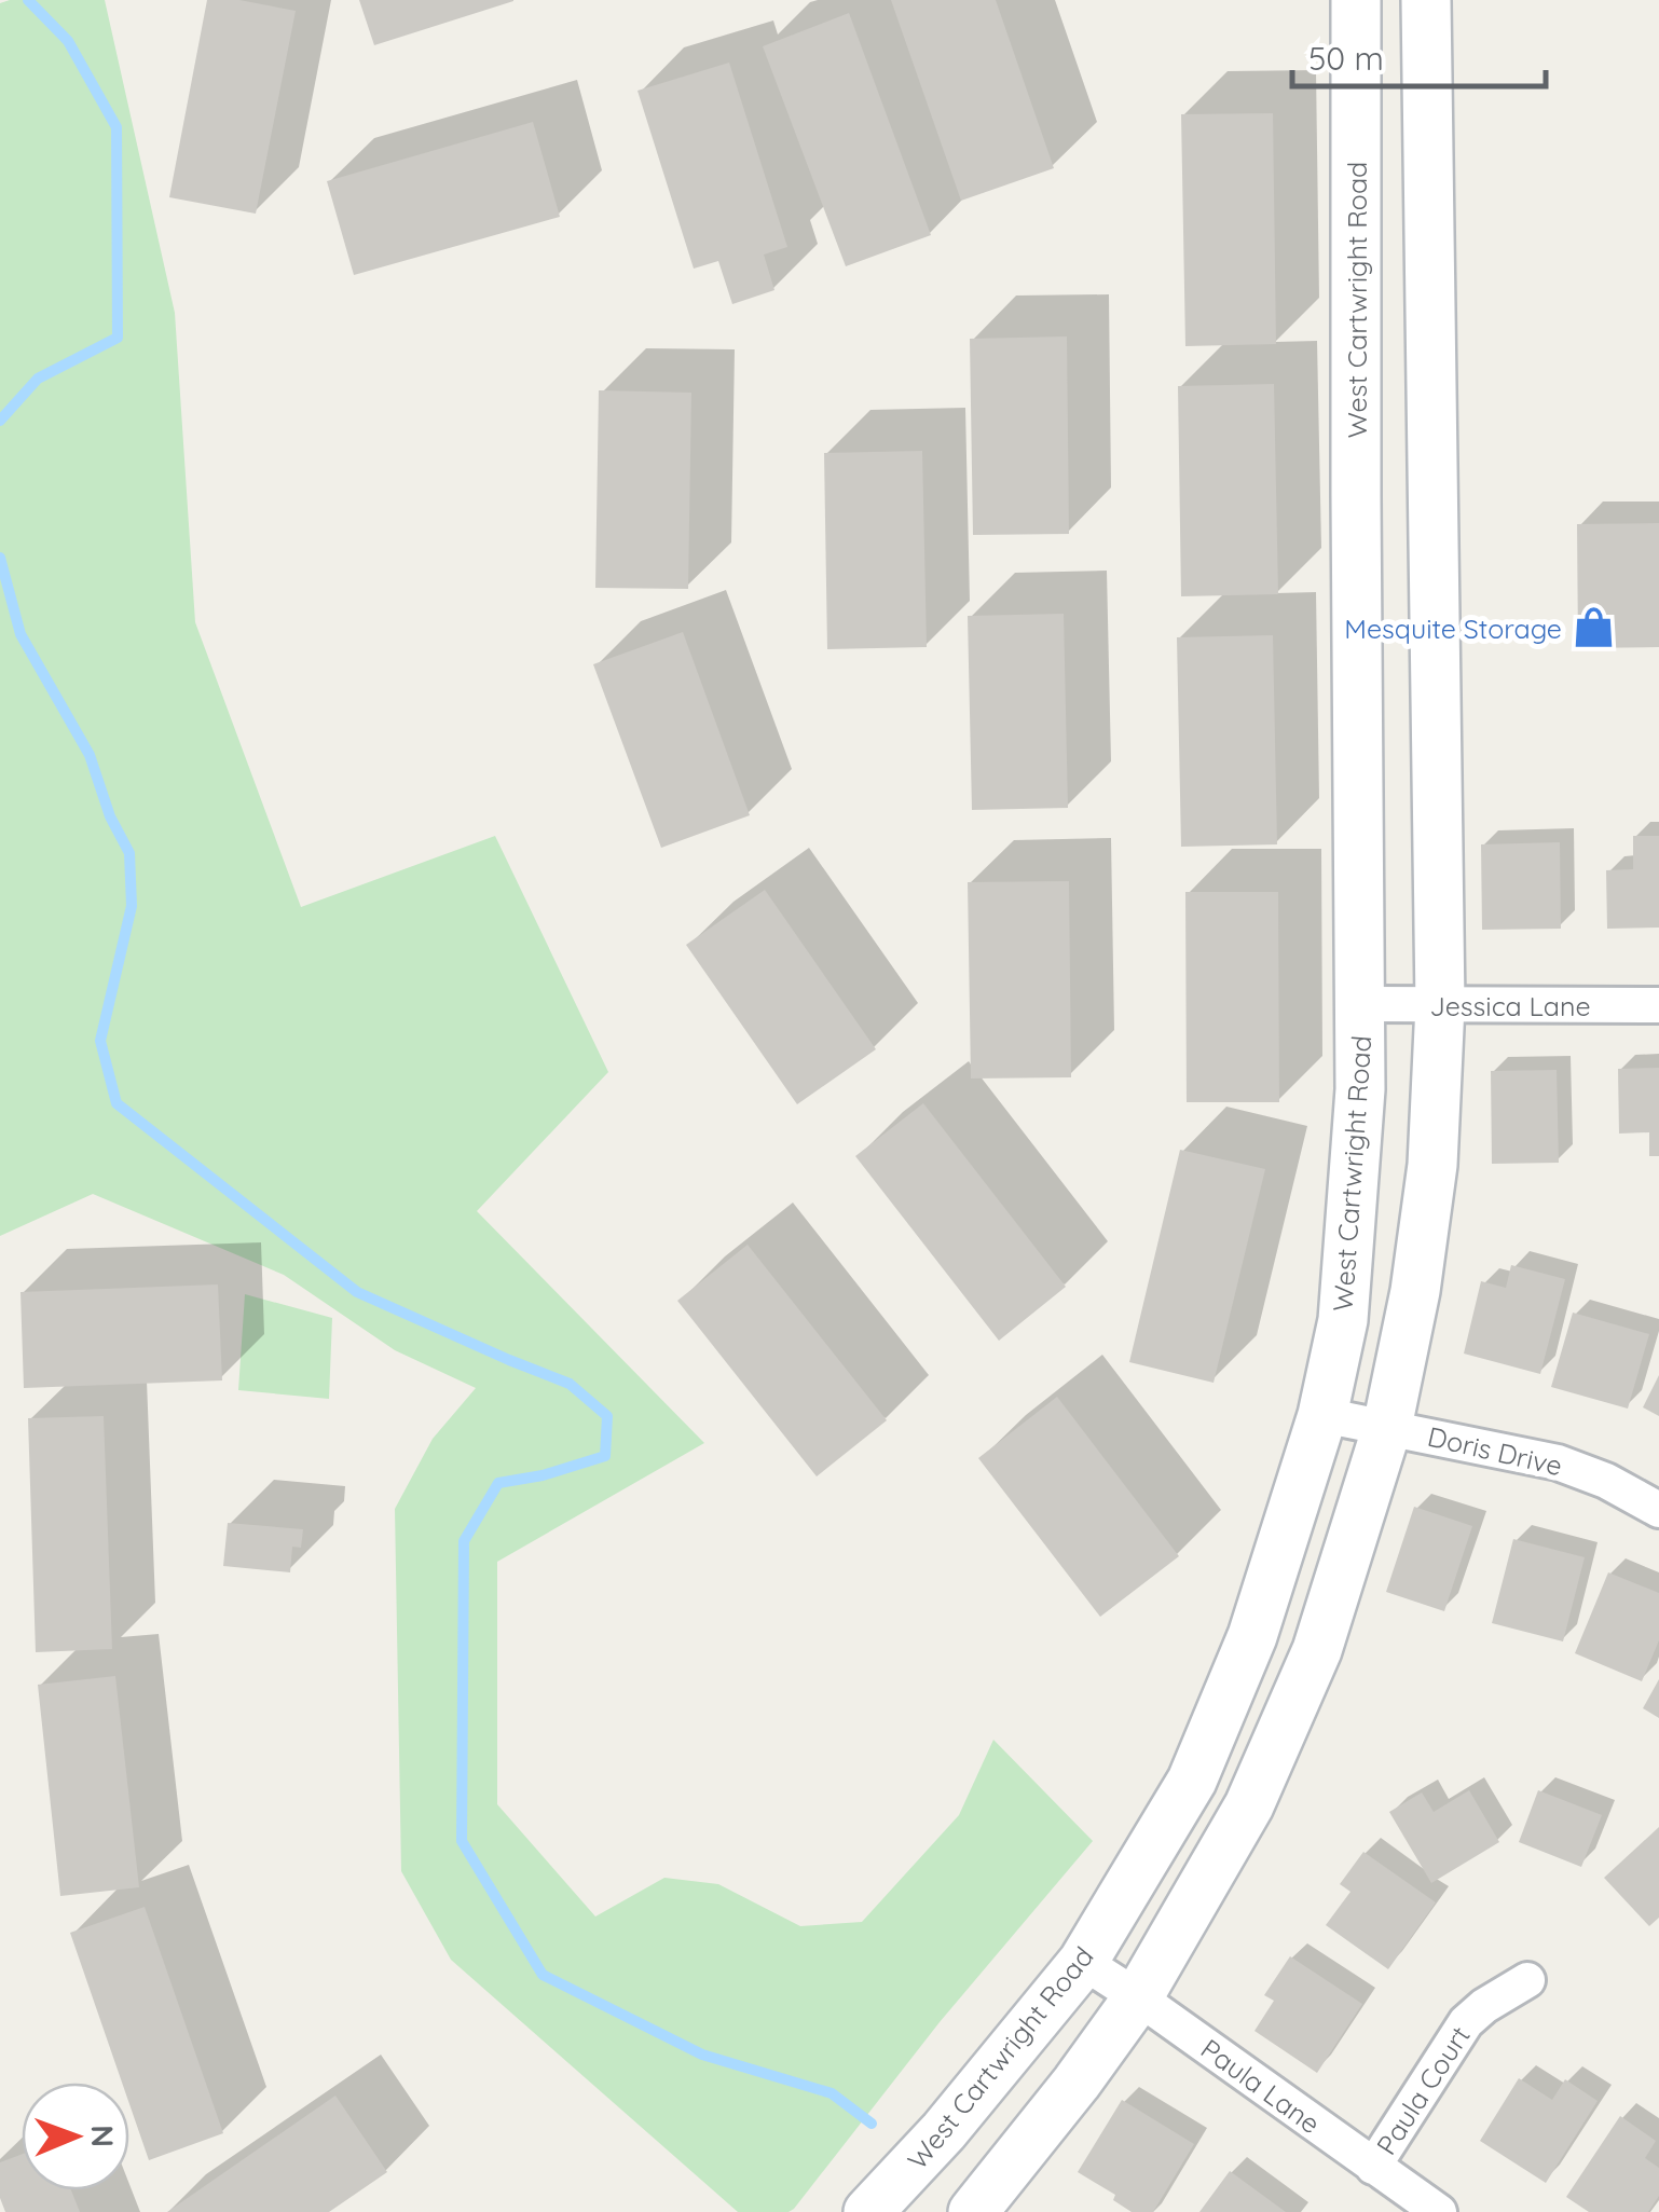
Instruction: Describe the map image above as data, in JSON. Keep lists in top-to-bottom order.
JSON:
{
  "streets": {
    "main road": ["West Cartwright Road"],
    "street": [
      "Jessica Lane",
      "Doris Drive",
      "Paula Lane",
      "Paula Court"
    ]
  },
  "crossings": [
    ["West Cartwright Road", "Jessica Lane"],
    ["West Cartwright Road", "Doris Drive"],
    ["West Cartwright Road", "Paula Lane"],
    ["Paula Lane", "Paula Court"]
  ],
  "places": {
    "shop": ["Mesquite Storage"]
  },
  "scale_bar": "50 m",
  "north": "right"
}
